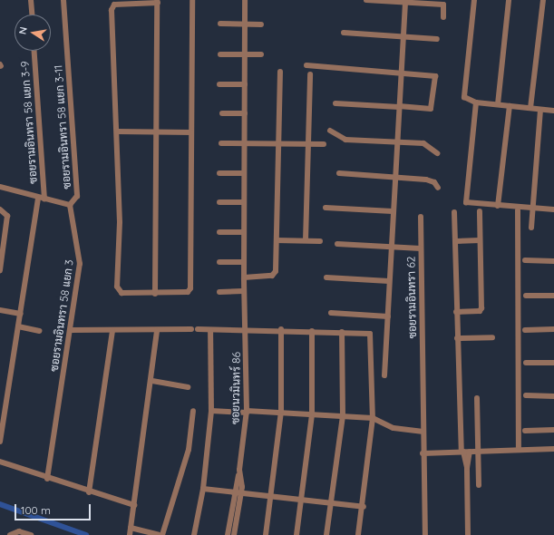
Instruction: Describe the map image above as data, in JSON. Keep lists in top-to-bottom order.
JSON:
{
  "streets": {
    "street": [
      "ซอยรามอินทรา 58 แยก 3-9",
      "ซอยรามอินทรา 58 แยก 3-11",
      "ซอยรามอินทรา 62",
      "ซอยรามอินทรา 58 แยก 3",
      "ซอยนวมินทร์ 86"
    ]
  },
  "crossings": [
    ["ซอยรามอินทรา 58 แยก 3-11", "ซอยรามอินทรา 58 แยก 3"]
  ],
  "scale_bar": "100 m",
  "north": "left"
}
